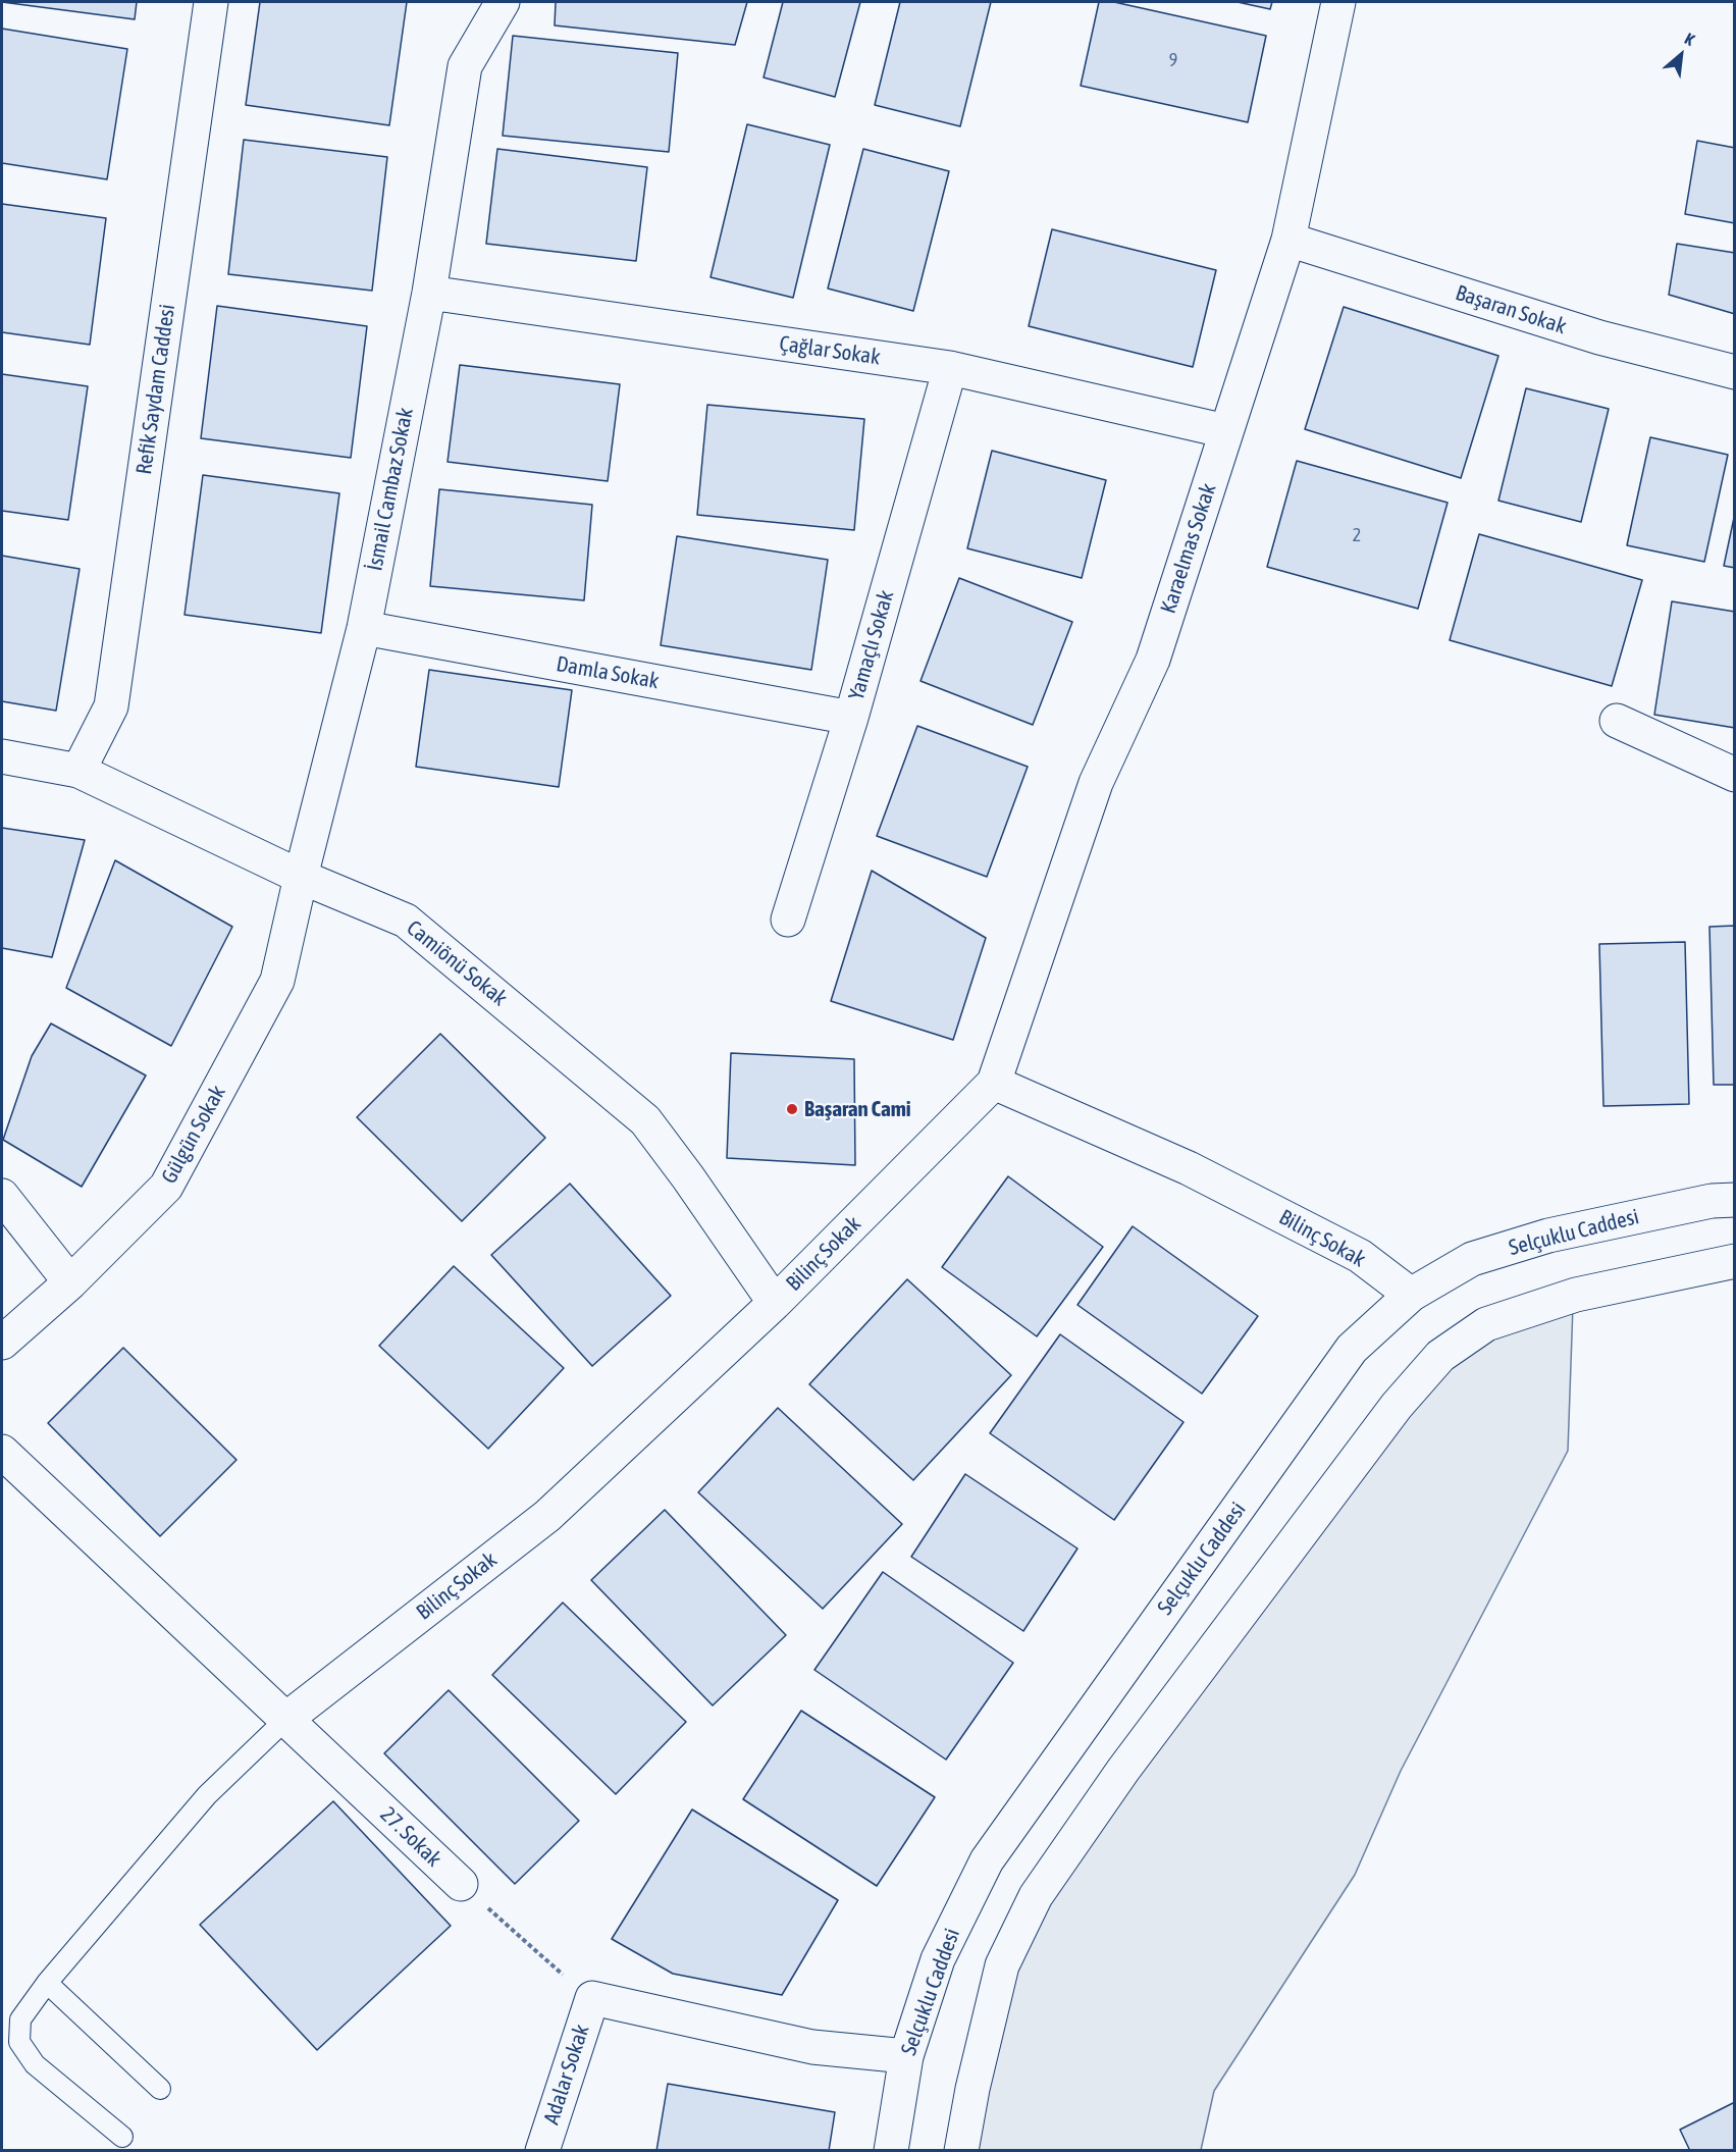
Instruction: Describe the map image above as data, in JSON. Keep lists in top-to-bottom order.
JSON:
{
  "streets": {
    "street": [
      "Başaran Sokak",
      "Çağlar Sokak",
      "Refik Saydam Caddesi",
      "İsmail Cambaz Sokak",
      "Karaelmas Sokak",
      "Yamaçlı Sokak",
      "Damla Sokak",
      "Camiönü Sokak",
      "Gülgün Sokak",
      "Selçuklu Caddesi",
      "Bilinç Sokak",
      "27. Sokak",
      "Adalar Sokak"
    ]
  },
  "crossings": [
    ["Başaran Sokak", "Karaelmas Sokak"],
    ["Çağlar Sokak", "İsmail Cambaz Sokak"],
    ["Çağlar Sokak", "Karaelmas Sokak"],
    ["Çağlar Sokak", "Yamaçlı Sokak"],
    ["Refik Saydam Caddesi", "Camiönü Sokak"],
    ["İsmail Cambaz Sokak", "Damla Sokak"],
    ["İsmail Cambaz Sokak", "Camiönü Sokak"],
    ["İsmail Cambaz Sokak", "Gülgün Sokak"],
    ["Karaelmas Sokak", "Bilinç Sokak"],
    ["Yamaçlı Sokak", "Damla Sokak"],
    ["Camiönü Sokak", "Bilinç Sokak"],
    ["Selçuklu Caddesi", "Bilinç Sokak"],
    ["Bilinç Sokak", "27. Sokak"],
    ["27. Sokak", "Adalar Sokak"]
  ],
  "places": ["Başaran Cami"],
  "house_numbers": ["9", "2"],
  "north": "top right"
}
